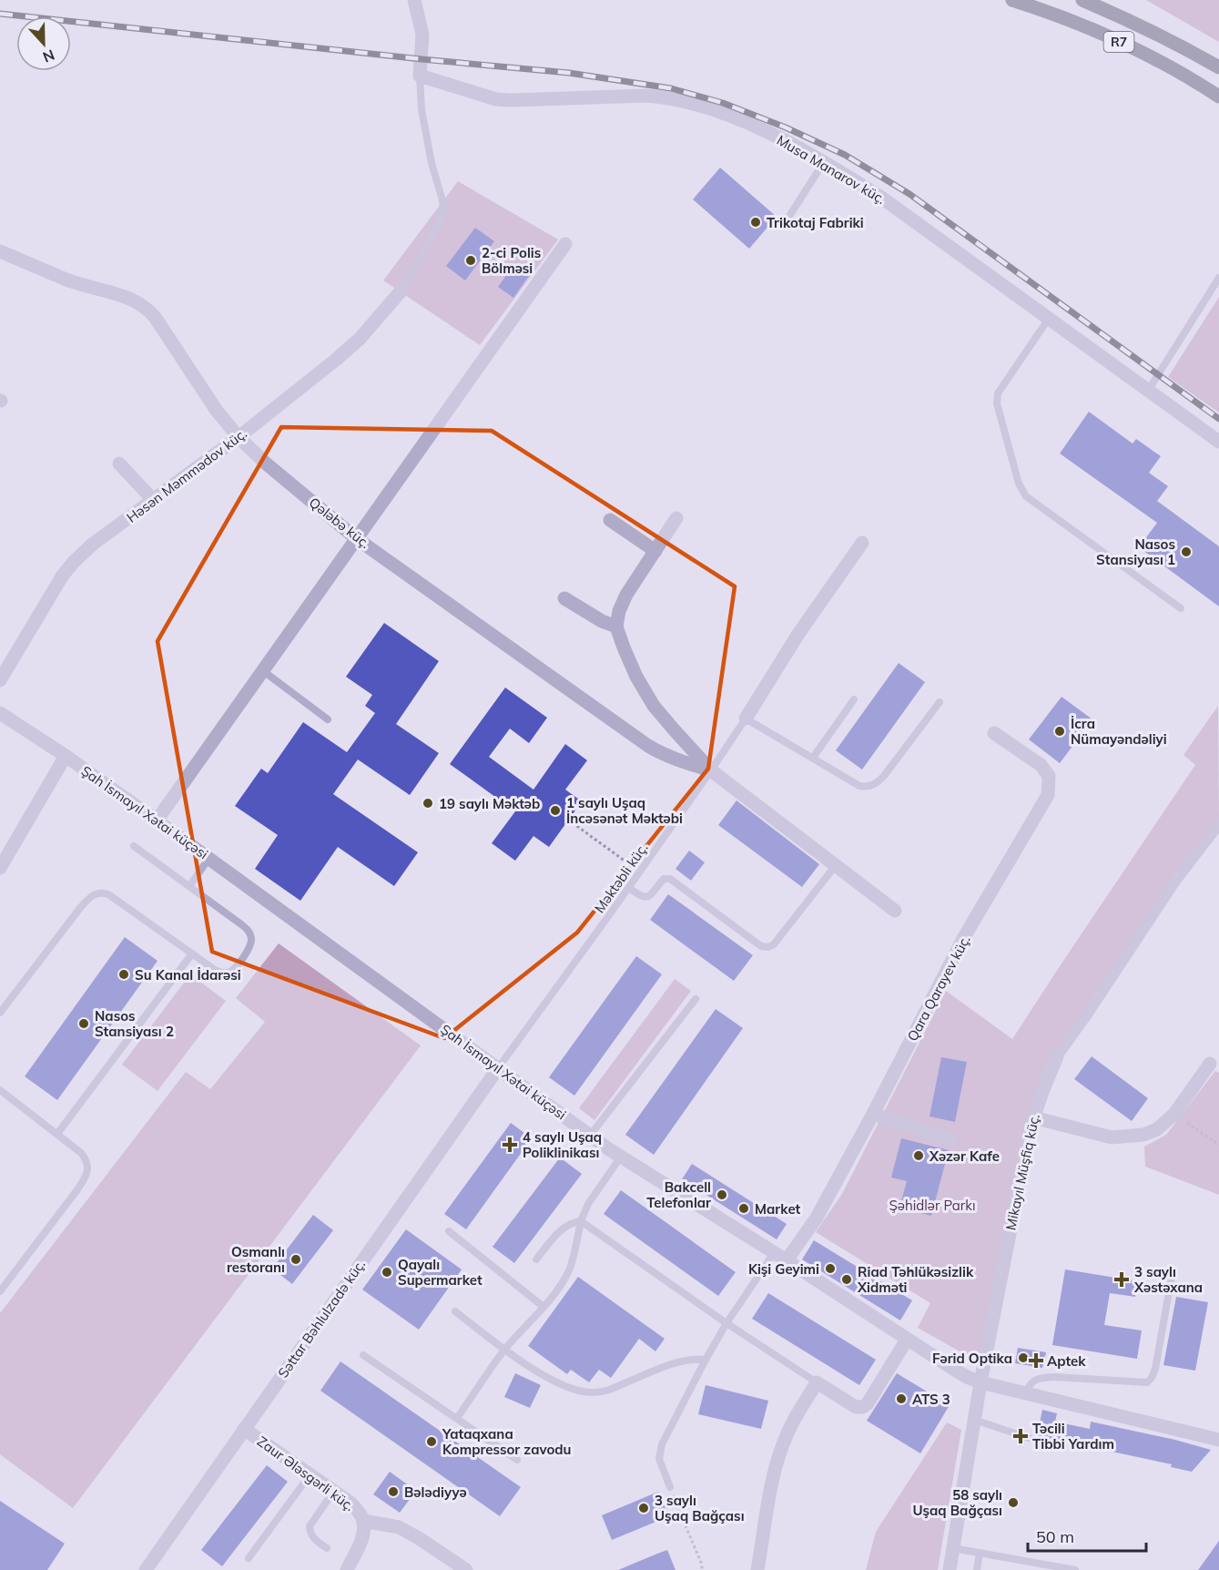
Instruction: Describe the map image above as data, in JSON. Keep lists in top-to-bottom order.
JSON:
{
  "streets": {
    "main road": ["R7"],
    "street": [
      "Musa Manarov küç.",
      "Həsən Məmmədov küç.",
      "Qələbə küç.",
      "Şah İsmayıl Xətai küçəsi",
      "Qara Qarayev küç.",
      "Mikayıl Müşfiq küç.",
      "Səttar Bəhlulzadə küç.",
      "Zaur Ələsgərli küç."
    ],
    "lane": ["Məktəbli küç."]
  },
  "crossings": [
    ["Həsən Məmmədov küç.", "Qələbə küç."],
    ["Qələbə küç.", "Məktəbli küç."],
    ["Şah İsmayıl Xətai küçəsi", "Məktəbli küç."],
    ["Şah İsmayıl Xətai küçəsi", "Qara Qarayev küç."],
    ["Şah İsmayıl Xətai küçəsi", "Mikayıl Müşfiq küç."],
    ["Şah İsmayıl Xətai küçəsi", "Səttar Bəhlulzadə küç."],
    ["Məktəbli küç.", "Səttar Bəhlulzadə küç."],
    ["Səttar Bəhlulzadə küç.", "Zaur Ələsgərli küç."]
  ],
  "parks": ["Şəhidlər Parkı"],
  "places": {
    "other": [
      "Trikotaj Fabriki",
      "2-ci Polis Bölməsi",
      "Nasos Stansiyası 1",
      "İcra Nümayəndəliyi",
      "19 saylı Məktəb",
      "1 saylı Uşaq İncəsənət Məktəbi",
      "Su Kanal İdarəsi",
      "Nasos Stansiyası 2",
      "Xəzər Kafe",
      "Bakcell Telefonlar",
      "Market",
      "Osmanlı restoranı",
      "Kişi Geyimi",
      "Qayalı Supermarket",
      "Riad Təhlükəsizlik Xidməti",
      "Fərid Optika",
      "ATS 3",
      "Yataqxana Kompressor zavodu",
      "Bələdiyyə",
      "58 saylı Uşaq Bağçası",
      "3 saylı Uşaq Bağçası"
    ],
    "health": [
      "4 saylı Uşaq Poliklinikası",
      "3 saylı Xəstəxana",
      "Aptek",
      "Təcili Tibbi Yardım"
    ]
  },
  "scale_bar": "50 m",
  "north": "bottom"
}
